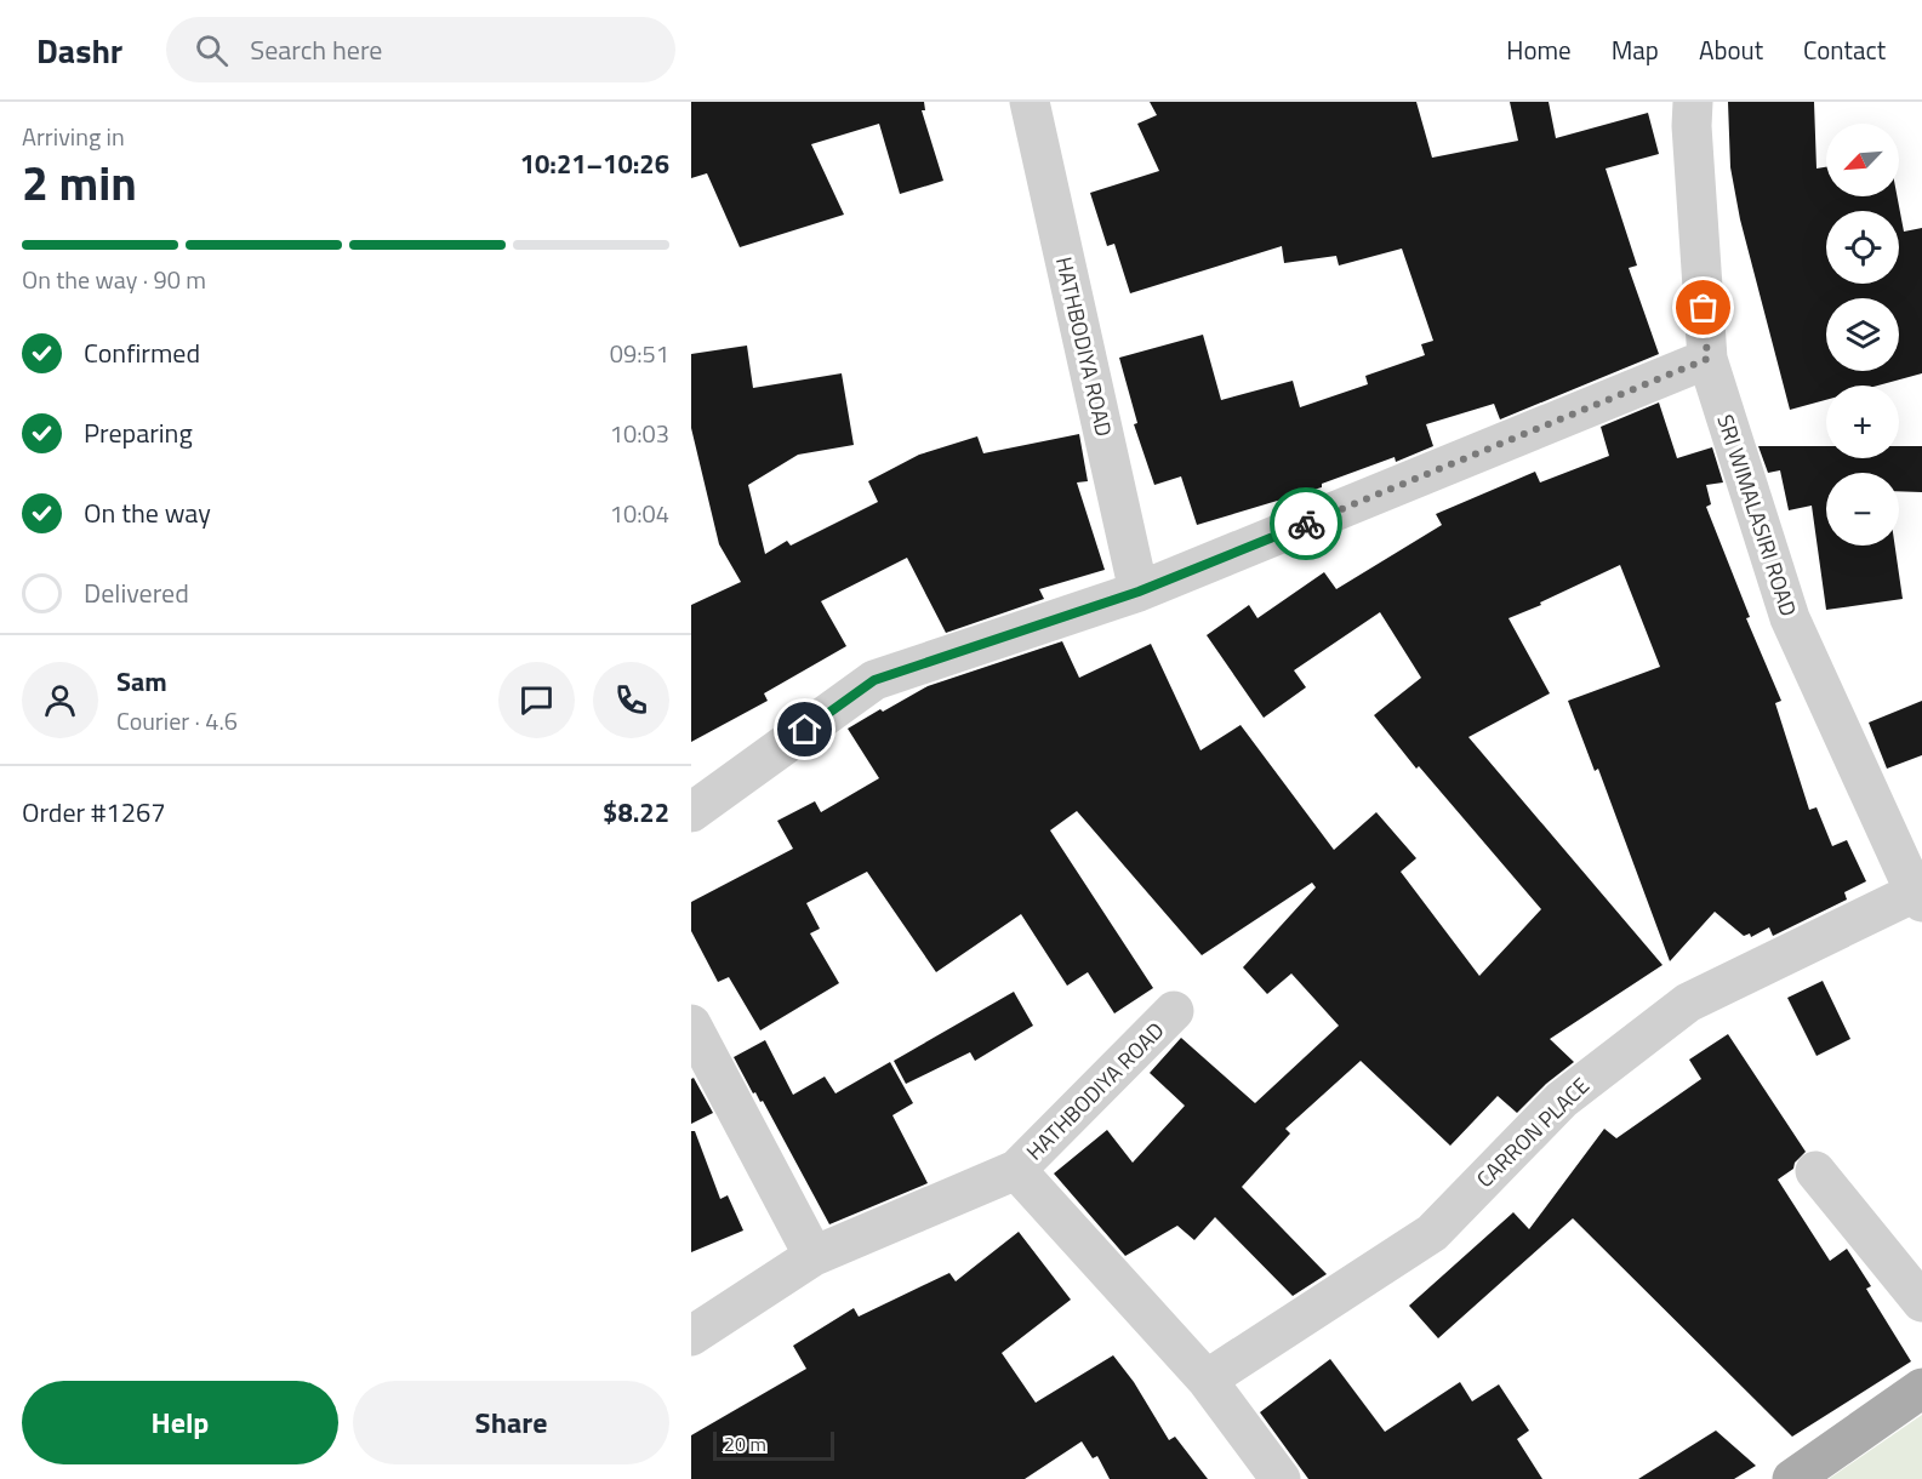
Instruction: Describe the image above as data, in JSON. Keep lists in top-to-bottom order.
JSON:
{
  "streets": {
    "street": ["HATHBODIYA ROAD", "SRI WIMALASIRI ROAD", "CARRON PLACE"]
  },
  "crossings": [
    ["SRI WIMALASIRI ROAD", "CARRON PLACE"]
  ],
  "scale_bar": "20 m",
  "north": "bottom left",
  "page": {
    "header": "Dashr",
    "search": "Search here",
    "nav": [
      "Home",
      "Map",
      "About",
      "Contact"
    ],
    "heading": ["2 min", "Arriving in", "10:21–10:26"],
    "panel": [
      "Sam",
      "Courier · 4.6",
      "Order #1267",
      "$8.22"
    ],
    "map_buttons": ["+", "−"],
    "bar": "On the way · 90 m",
    "list": [
      ["Confirmed", "09:51"],
      ["Preparing", "10:03"],
      ["On the way", "10:04"],
      "Delivered"
    ],
    "buttons": ["Help", "Share"],
    "scale": "20 m"
  }
}
